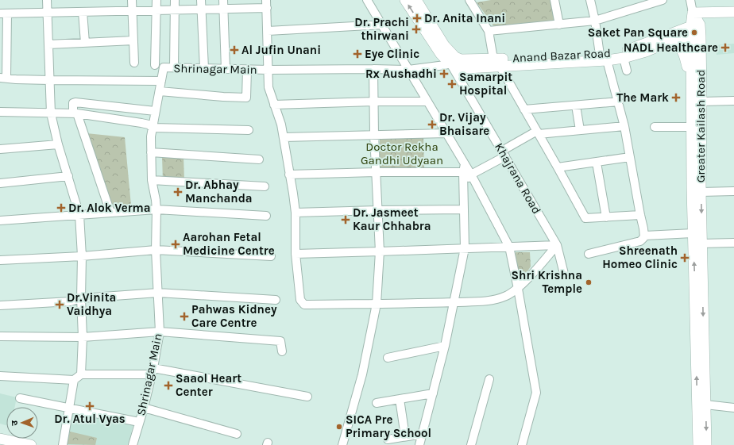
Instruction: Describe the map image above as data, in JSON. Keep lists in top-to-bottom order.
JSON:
{
  "streets": {
    "main road": ["Anand Bazar Road", "Greater Kailash Road"],
    "street": ["Shrinagar Main", "Khajrana Road"]
  },
  "crossings": [
    ["Anand Bazar Road", "Shrinagar Main"],
    ["Anand Bazar Road", "Greater Kailash Road"],
    ["Anand Bazar Road", "Khajrana Road"],
    ["Shrinagar Main", "Khajrana Road"]
  ],
  "parks": ["Doctor Rekha Gandhi Udyaan"],
  "places": {
    "health": [
      "Dr. Anita Inani",
      "Dr. Prachi thirwani",
      "NADL Healthcare",
      "Al Jufin Unani",
      "Eye Clinic",
      "Rx Aushadhi",
      "Samarpit Hospital",
      "The Mark",
      "Dr. Vijay Bhaisare",
      "Dr. Abhay Manchanda",
      "Dr. Alok Verma",
      "Dr. Jasmeet Kaur Chhabra",
      "Aarohan Fetal Medicine Centre",
      "Shreenath Homeo Clinic",
      "Dr.Vinita Vaidhya",
      "Pahwas Kidney Care Centre",
      "Saaol Heart Center",
      "Dr. Atul Vyas"
    ],
    "other": ["Saket Pan Square", "Shri Krishna Temple", "SICA Pre Primary School"]
  },
  "north": "left"
}
